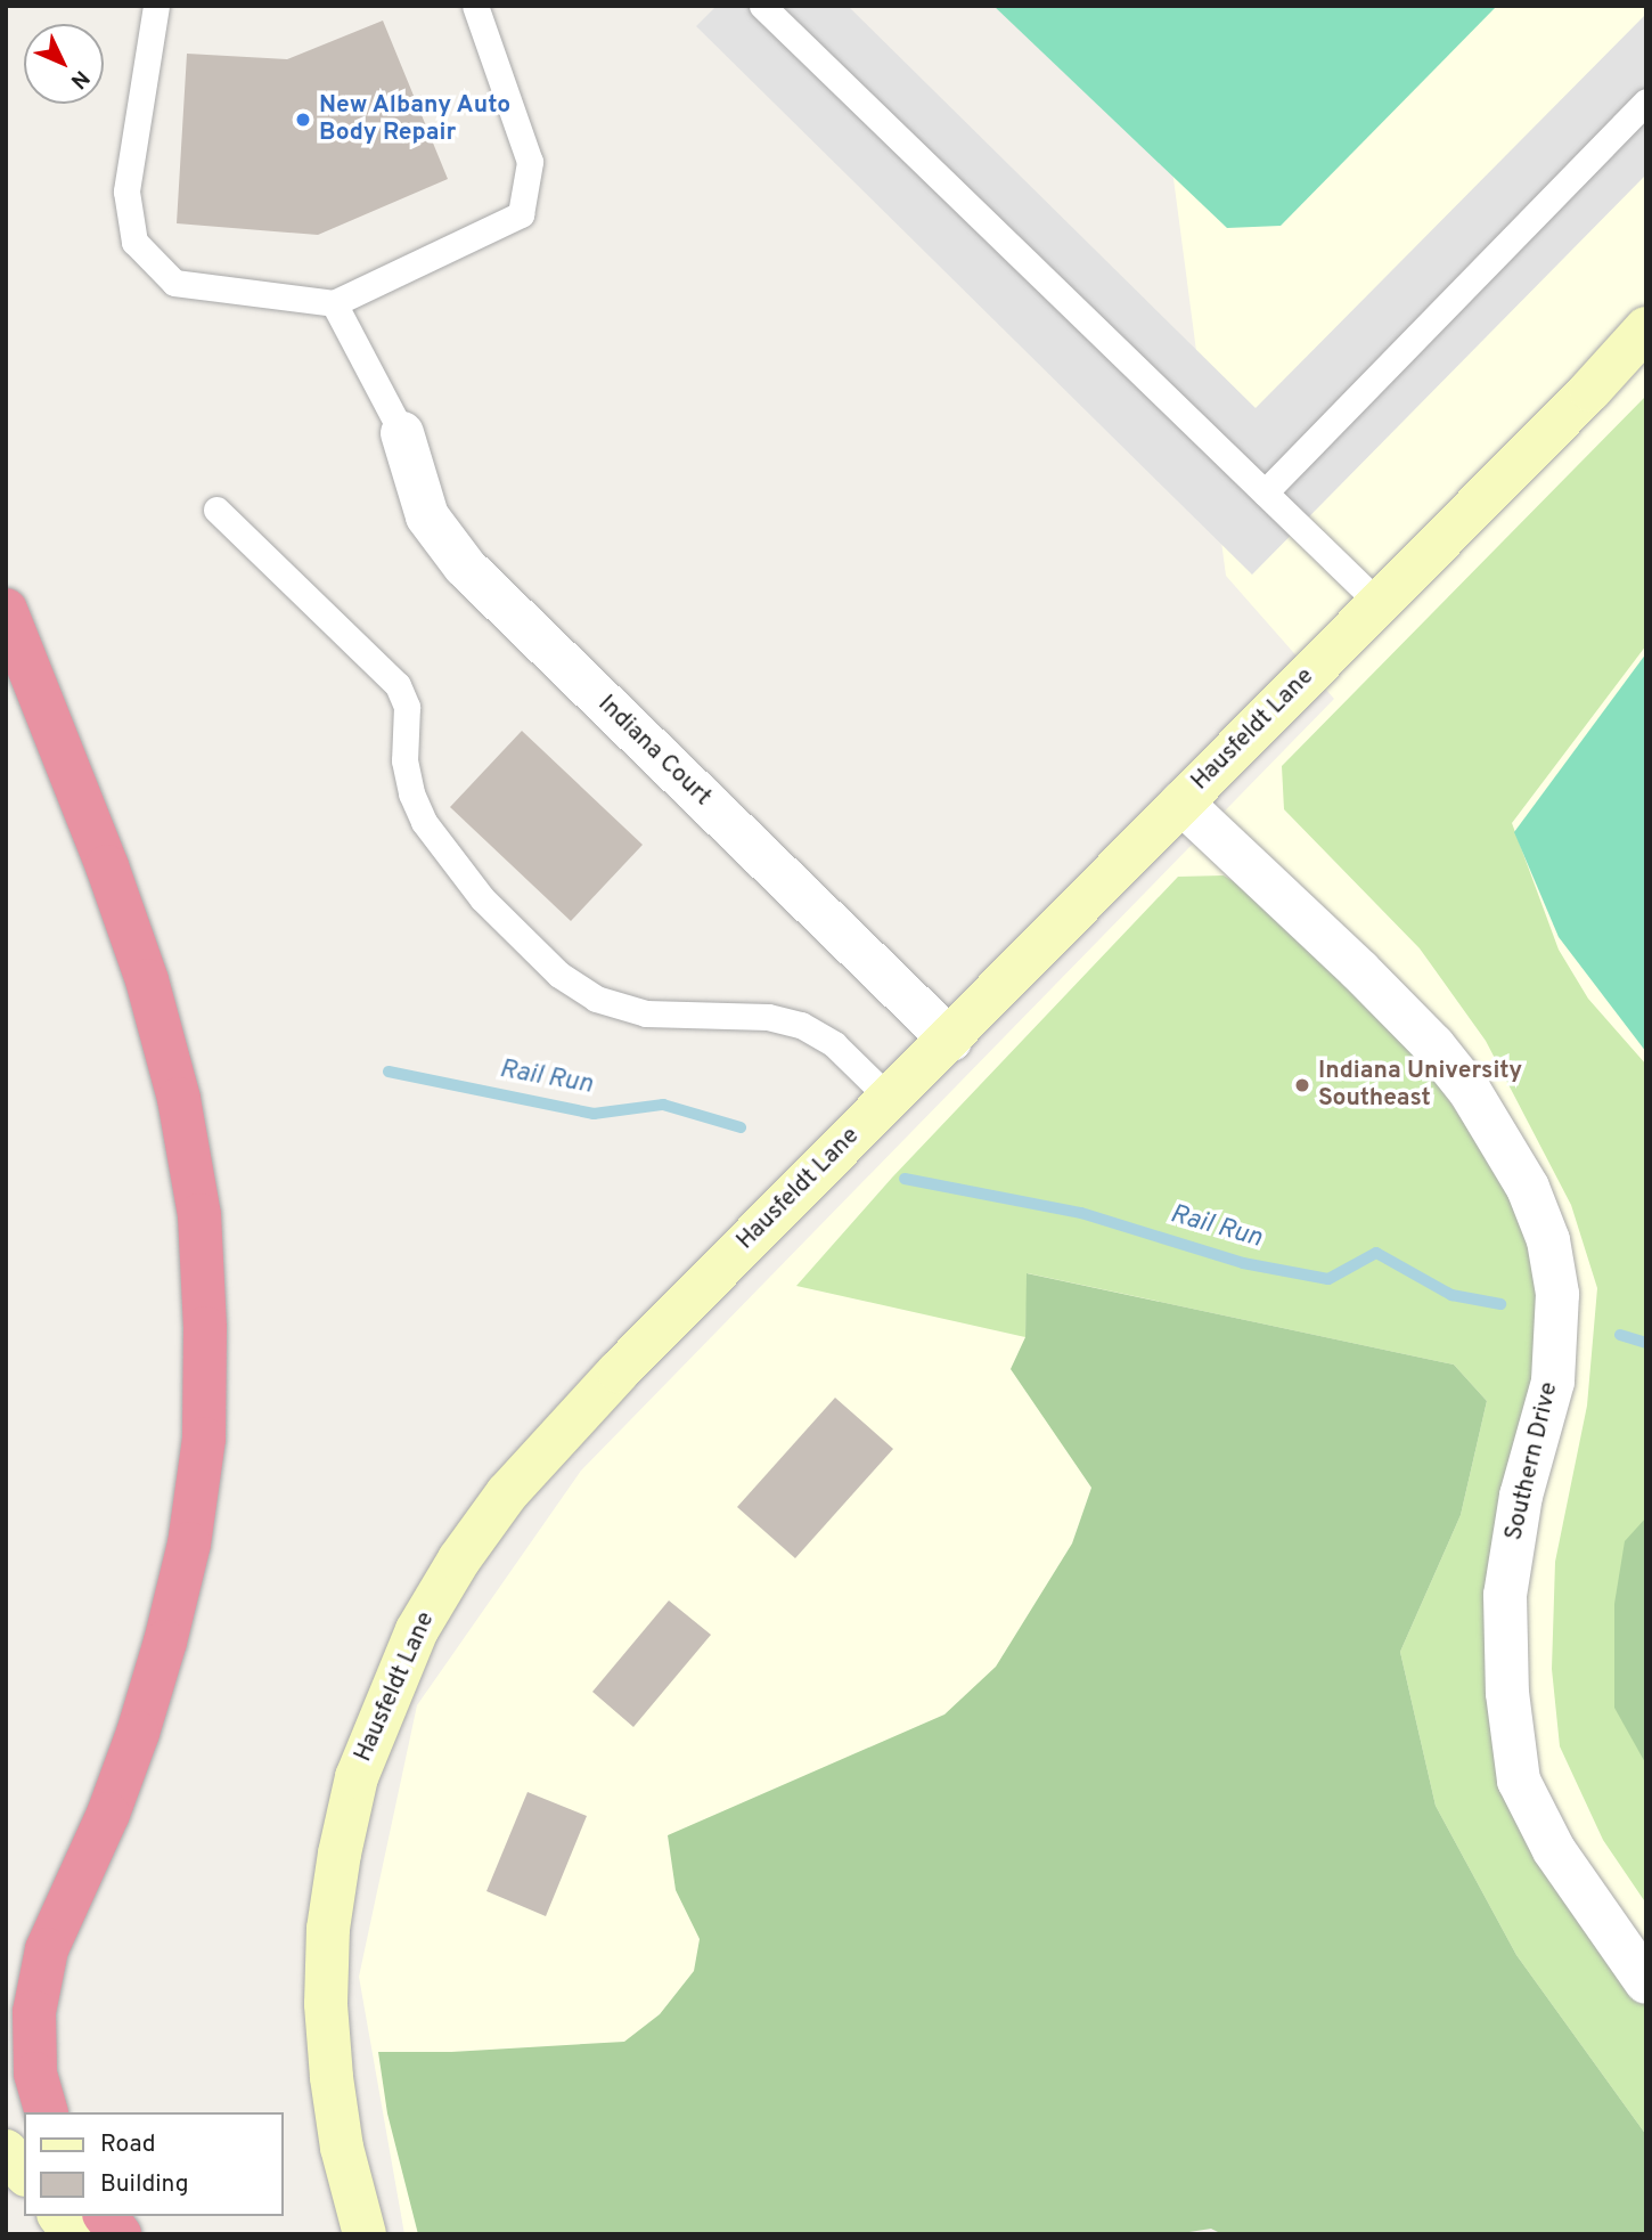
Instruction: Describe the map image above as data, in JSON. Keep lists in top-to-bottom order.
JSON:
{
  "streets": {
    "street": ["Hausfeldt Lane", "Indiana Court", "Southern Drive"]
  },
  "crossings": [
    ["Hausfeldt Lane", "Indiana Court"],
    ["Hausfeldt Lane", "Southern Drive"]
  ],
  "water": ["Rail Run"],
  "places": ["New Albany Auto Body Repair", "Indiana University Southeast"],
  "legend": ["Road", "Building"],
  "north": "bottom right"
}
